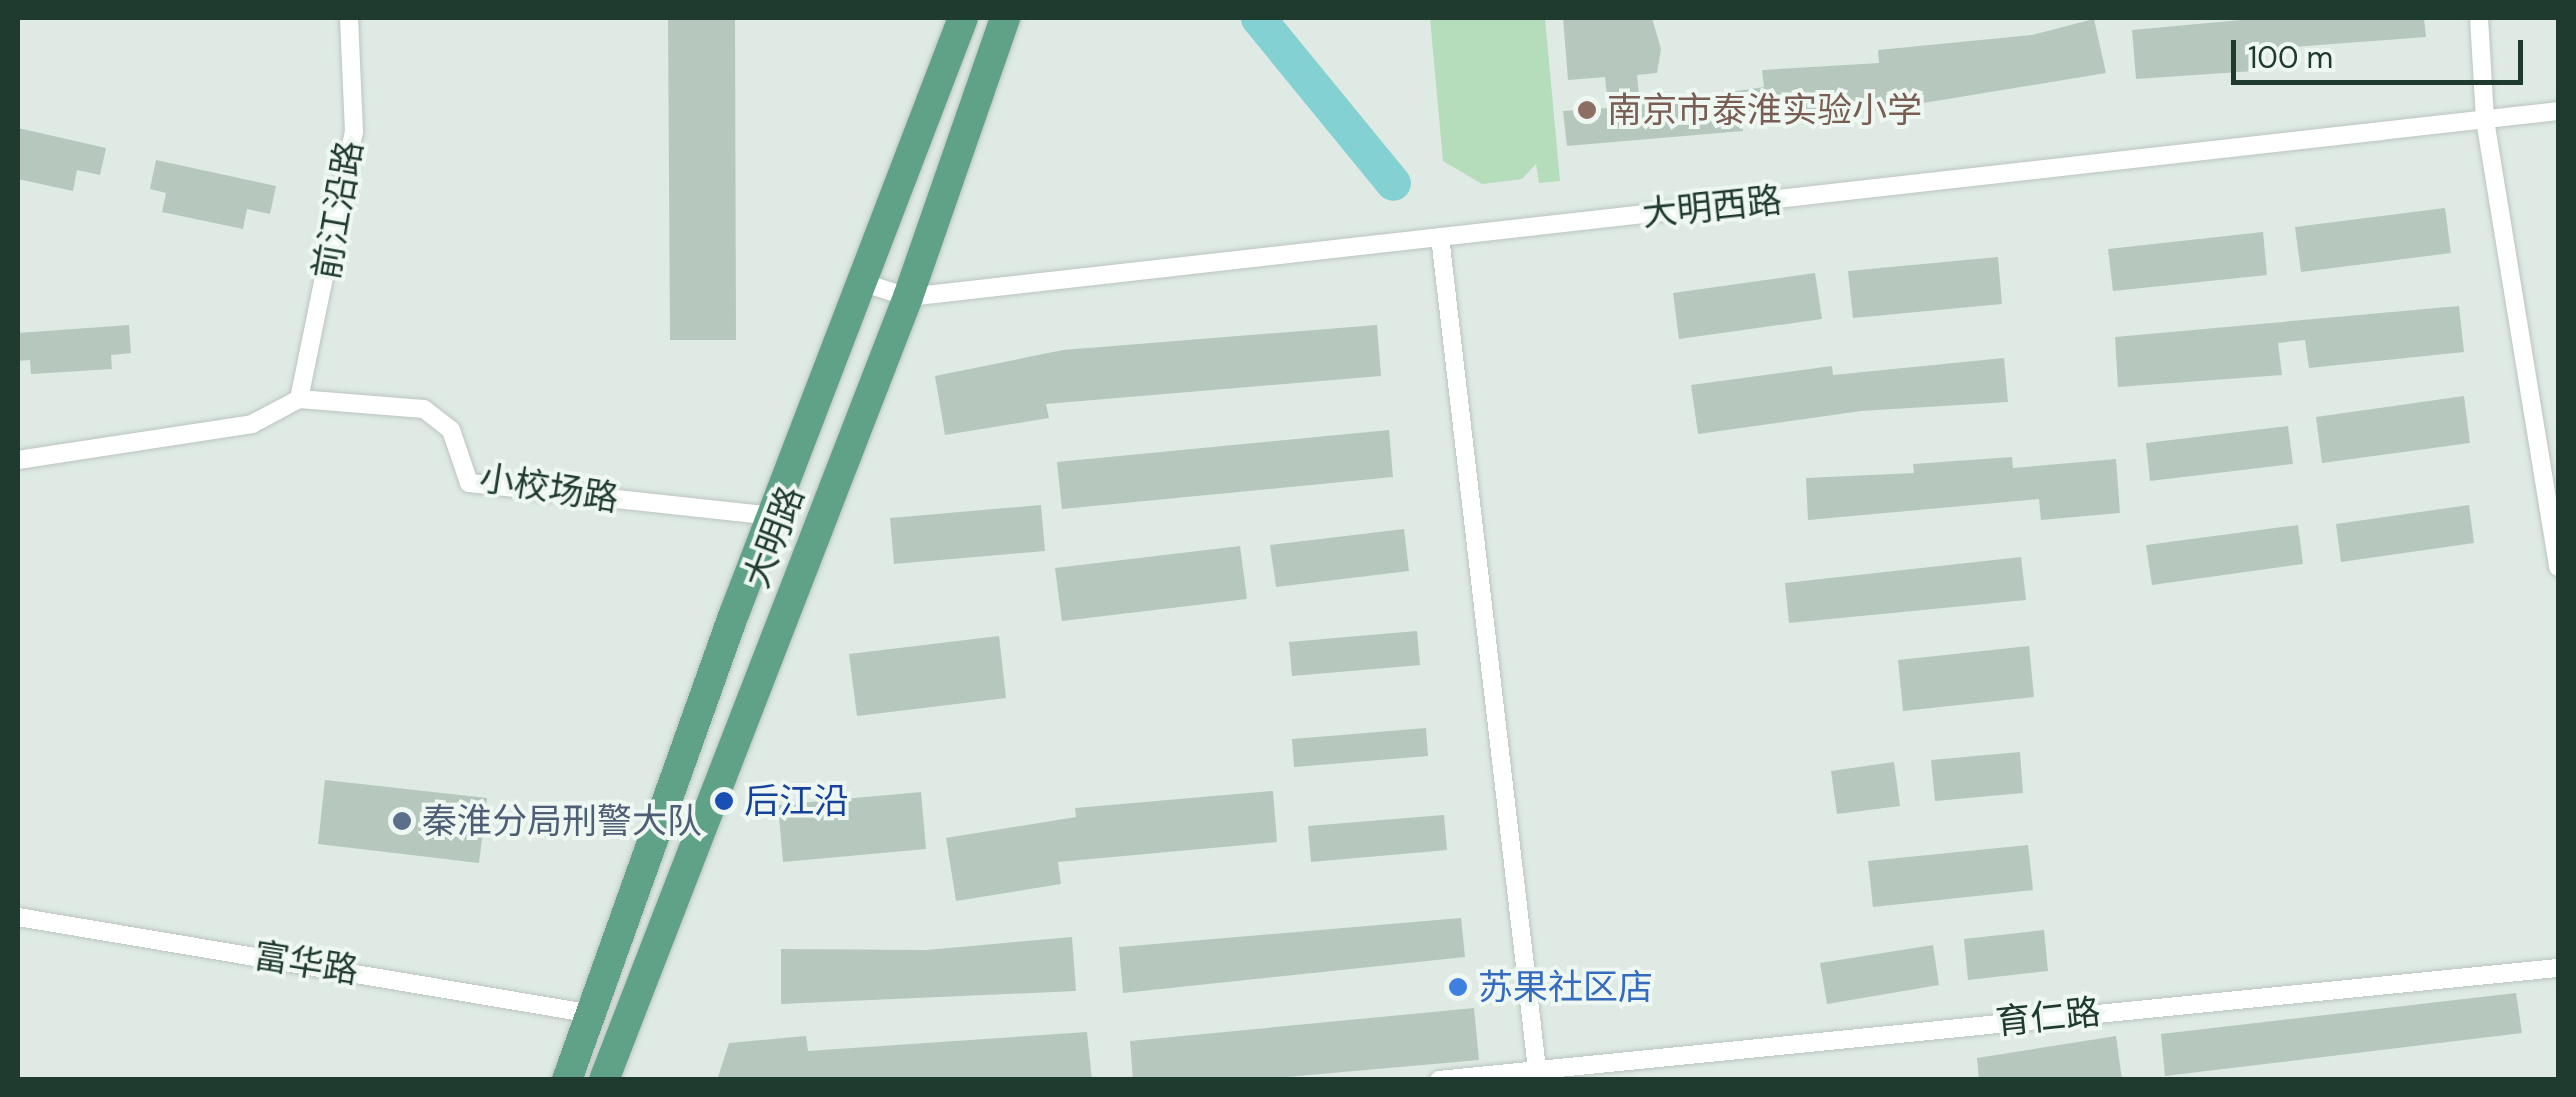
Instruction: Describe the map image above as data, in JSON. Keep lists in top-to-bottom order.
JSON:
{
  "streets": {
    "main road": ["大明路"],
    "street": [
      "大明西路",
      "前江沿路",
      "小校场路",
      "富华路",
      "育仁路"
    ]
  },
  "crossings": [
    ["大明西路", "大明路"],
    ["前江沿路", "小校场路"]
  ],
  "places": [
    "南京市泰淮实验小学",
    "后江沿",
    "秦淮分局刑警大队",
    "苏果社区店"
  ],
  "scale_bar": "100 m"
}
